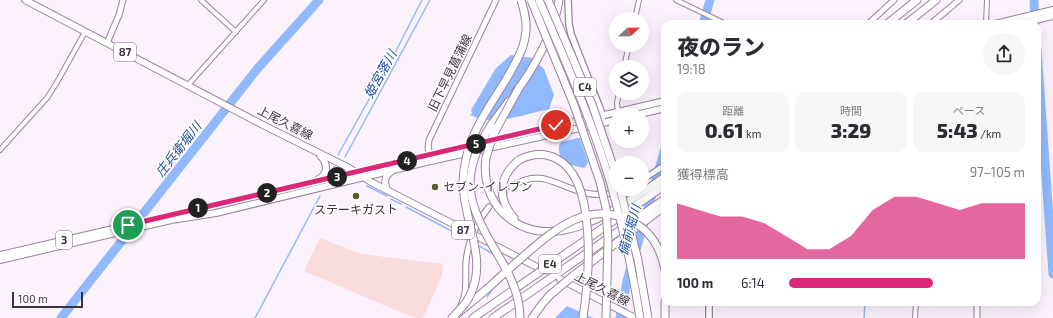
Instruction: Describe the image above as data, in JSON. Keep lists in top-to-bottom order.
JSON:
{
  "streets": {
    "highway": ["C4", "E4"],
    "main road": ["87", "上尾久喜線", "3"],
    "street": ["旧下早見菖蒲線"]
  },
  "crossings": [
    ["旧下早見菖蒲線", "3"],
    ["上尾久喜線", "3"]
  ],
  "water": ["姫宮落川", "庄兵衛堀川", "備前堀川"],
  "places": ["セブン-イレブン", "ステーキガスト"],
  "scale_bar": "100 m",
  "north": "right",
  "page": {
    "map_buttons": ["+", "−"],
    "heading": ["夜のラン", "19:18"],
    "stats": [
      ["距離", "0.61 km"],
      ["時間", "3:29"],
      ["ペース", "5:43 /km"]
    ],
    "pins": [
      "5",
      "4",
      "3",
      "2",
      "1"
    ],
    "chart": ["獲得標高", "97–105 m"],
    "list": [
      {
        "name": "100 m",
        "note": "6:14"
      }
    ],
    "scale": "100 m"
  }
}
